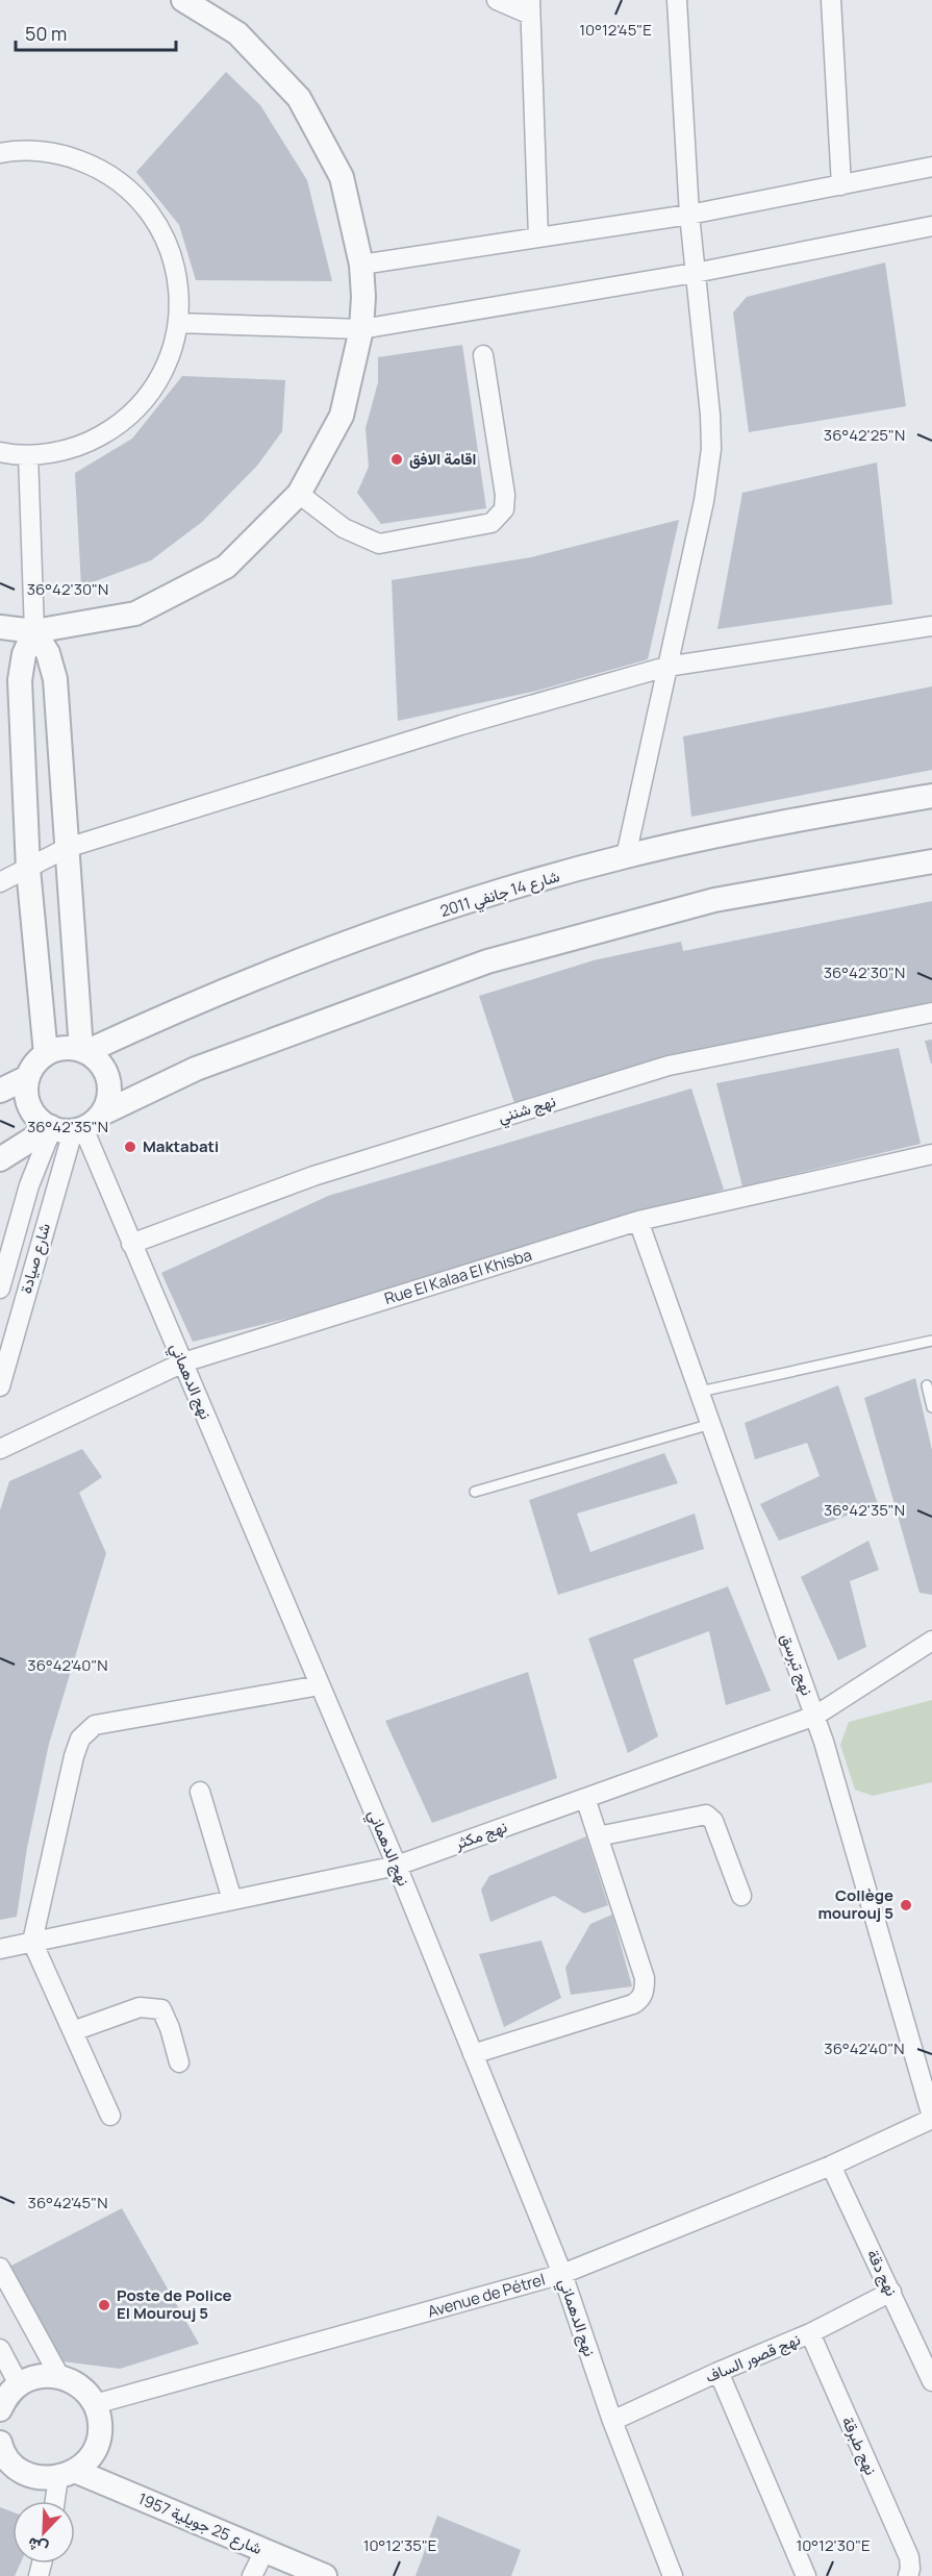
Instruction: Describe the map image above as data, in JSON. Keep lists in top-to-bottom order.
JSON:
{
  "streets": {
    "street": [
      "شارع 14 جانفي 2011",
      "نهج شنني",
      "شارع صيادة",
      "Rue El Kalaa El Khisba",
      "نهج الدهماني",
      "نهج تبرسق",
      "نهج مكثر",
      "نهج دقة",
      "Avenue de Pétrel",
      "نهج قصور الساف",
      "نهج طبرقة",
      "شارع 25 جويلية 1957"
    ]
  },
  "crossings": [
    ["شارع 14 جانفي 2011", "شارع صيادة"],
    ["شارع 14 جانفي 2011", "نهج الدهماني"],
    ["نهج شنني", "نهج الدهماني"],
    ["شارع صيادة", "نهج الدهماني"],
    ["Rue El Kalaa El Khisba", "نهج الدهماني"],
    ["Rue El Kalaa El Khisba", "نهج تبرسق"],
    ["نهج الدهماني", "نهج مكثر"],
    ["نهج الدهماني", "Avenue de Pétrel"],
    ["نهج الدهماني", "نهج قصور الساف"],
    ["نهج تبرسق", "نهج مكثر"],
    ["نهج تبرسق", "Avenue de Pétrel"],
    ["نهج دقة", "Avenue de Pétrel"],
    ["نهج دقة", "نهج قصور الساف"],
    ["نهج قصور الساف", "نهج طبرقة"]
  ],
  "places": [
    "اقامة الافق",
    "Maktabati",
    "Collège mourouj 5",
    "Poste de Police El Mourouj 5"
  ],
  "scale_bar": "50 m",
  "north": "bottom left",
  "coordinates": [
    "10°12'45\"E",
    "36°42'25\"N",
    "36°42'30\"N",
    "36°42'35\"N",
    "36°42'40\"N",
    "36°42'45\"N",
    "10°12'35\"E",
    "10°12'30\"E"
  ]
}
